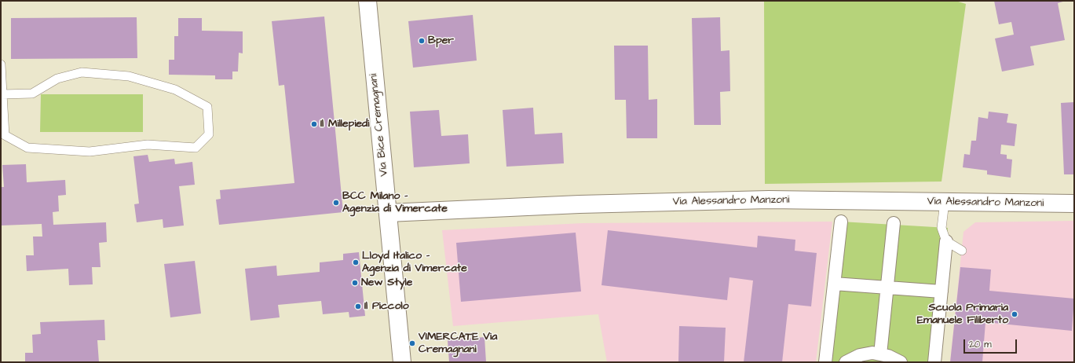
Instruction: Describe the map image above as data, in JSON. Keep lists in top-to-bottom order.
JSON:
{
  "streets": {
    "street": ["Via Bice Cremagnani", "Via Alessandro Manzoni"]
  },
  "crossings": [
    ["Via Bice Cremagnani", "Via Alessandro Manzoni"]
  ],
  "places": [
    "Bper",
    "Il Millepiedi",
    "BCC Milano - Agenzia di Vimercate",
    "Lloyd Italico - Agenzia di Vimercate",
    "New Style",
    "Il Piccolo",
    "Scuola Primaria Emanuele Filiberto",
    "VIMERCATE Via Cremagnani"
  ],
  "scale_bar": "20 m"
}
